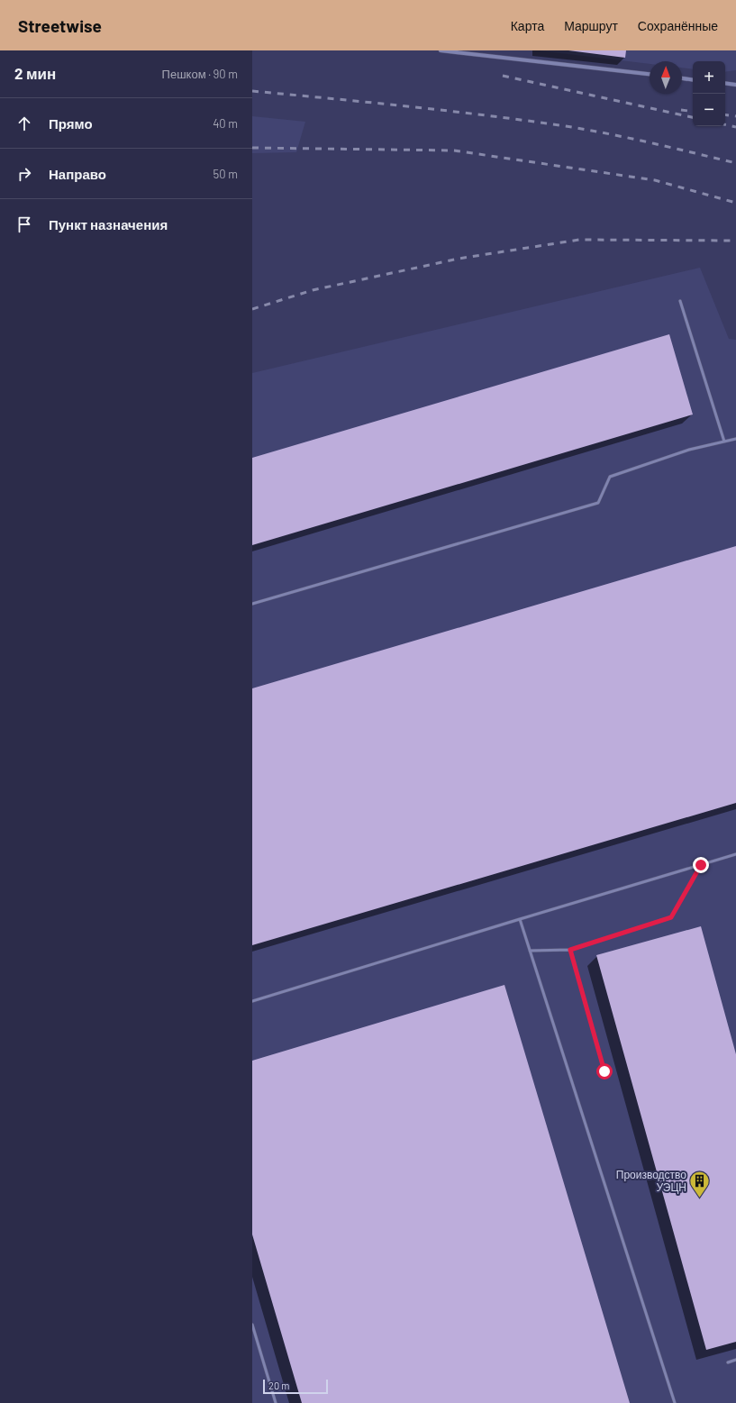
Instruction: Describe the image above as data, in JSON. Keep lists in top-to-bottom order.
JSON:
{
  "places": {
    "building": ["Производство УЭЦН"]
  },
  "scale_bar": "20 m",
  "north": "top",
  "page": {
    "header": "Streetwise",
    "nav": ["Карта", "Маршрут", "Сохранённые"],
    "heading": ["2 мин", "Пешком · 90 m"],
    "map_buttons": ["+", "−"],
    "list": [
      ["Прямо", "40 m"],
      ["Направо", "50 m"],
      "Пункт назначения"
    ],
    "scale": "20 m"
  }
}
